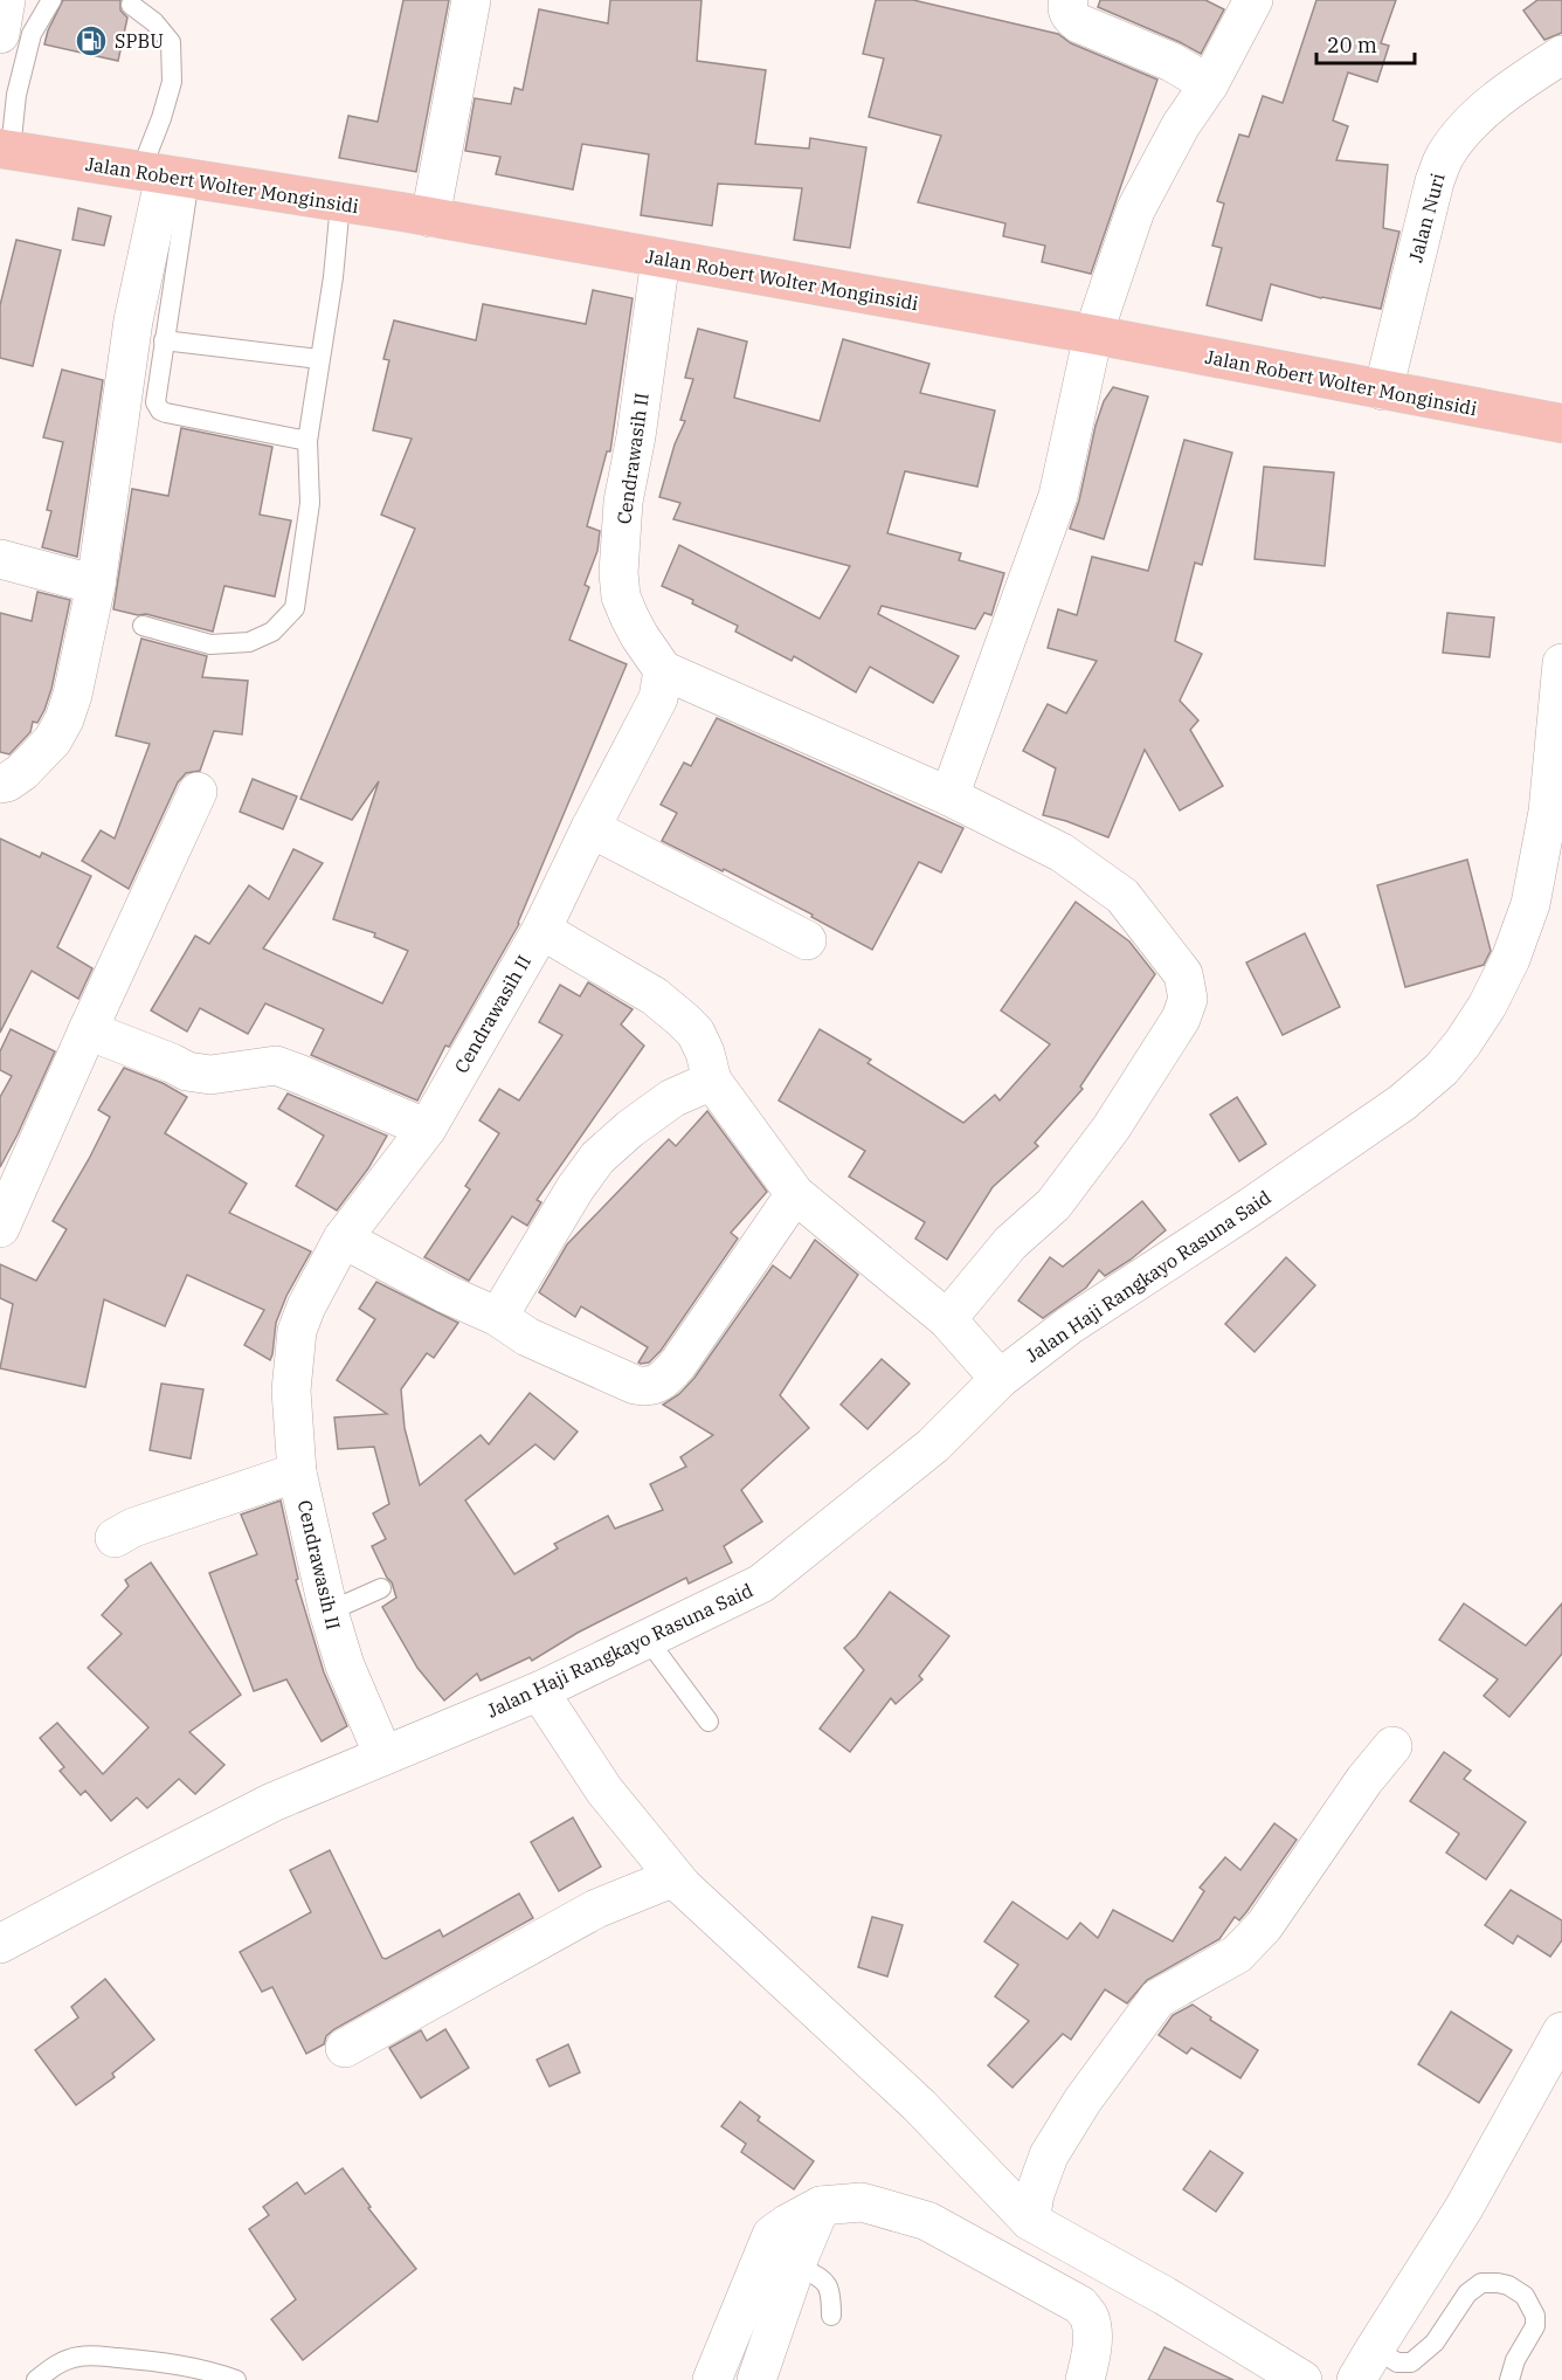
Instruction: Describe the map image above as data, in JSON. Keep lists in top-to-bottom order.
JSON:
{
  "streets": {
    "highway": ["Jalan Robert Wolter Monginsidi"],
    "street": ["Jalan Nuri", "Cendrawasih II", "Jalan Haji Rangkayo Rasuna Said"]
  },
  "crossings": [
    ["Jalan Robert Wolter Monginsidi", "Jalan Nuri"],
    ["Jalan Robert Wolter Monginsidi", "Cendrawasih II"],
    ["Cendrawasih II", "Jalan Haji Rangkayo Rasuna Said"]
  ],
  "places": {
    "fuel station": ["SPBU"]
  },
  "scale_bar": "20 m"
}
